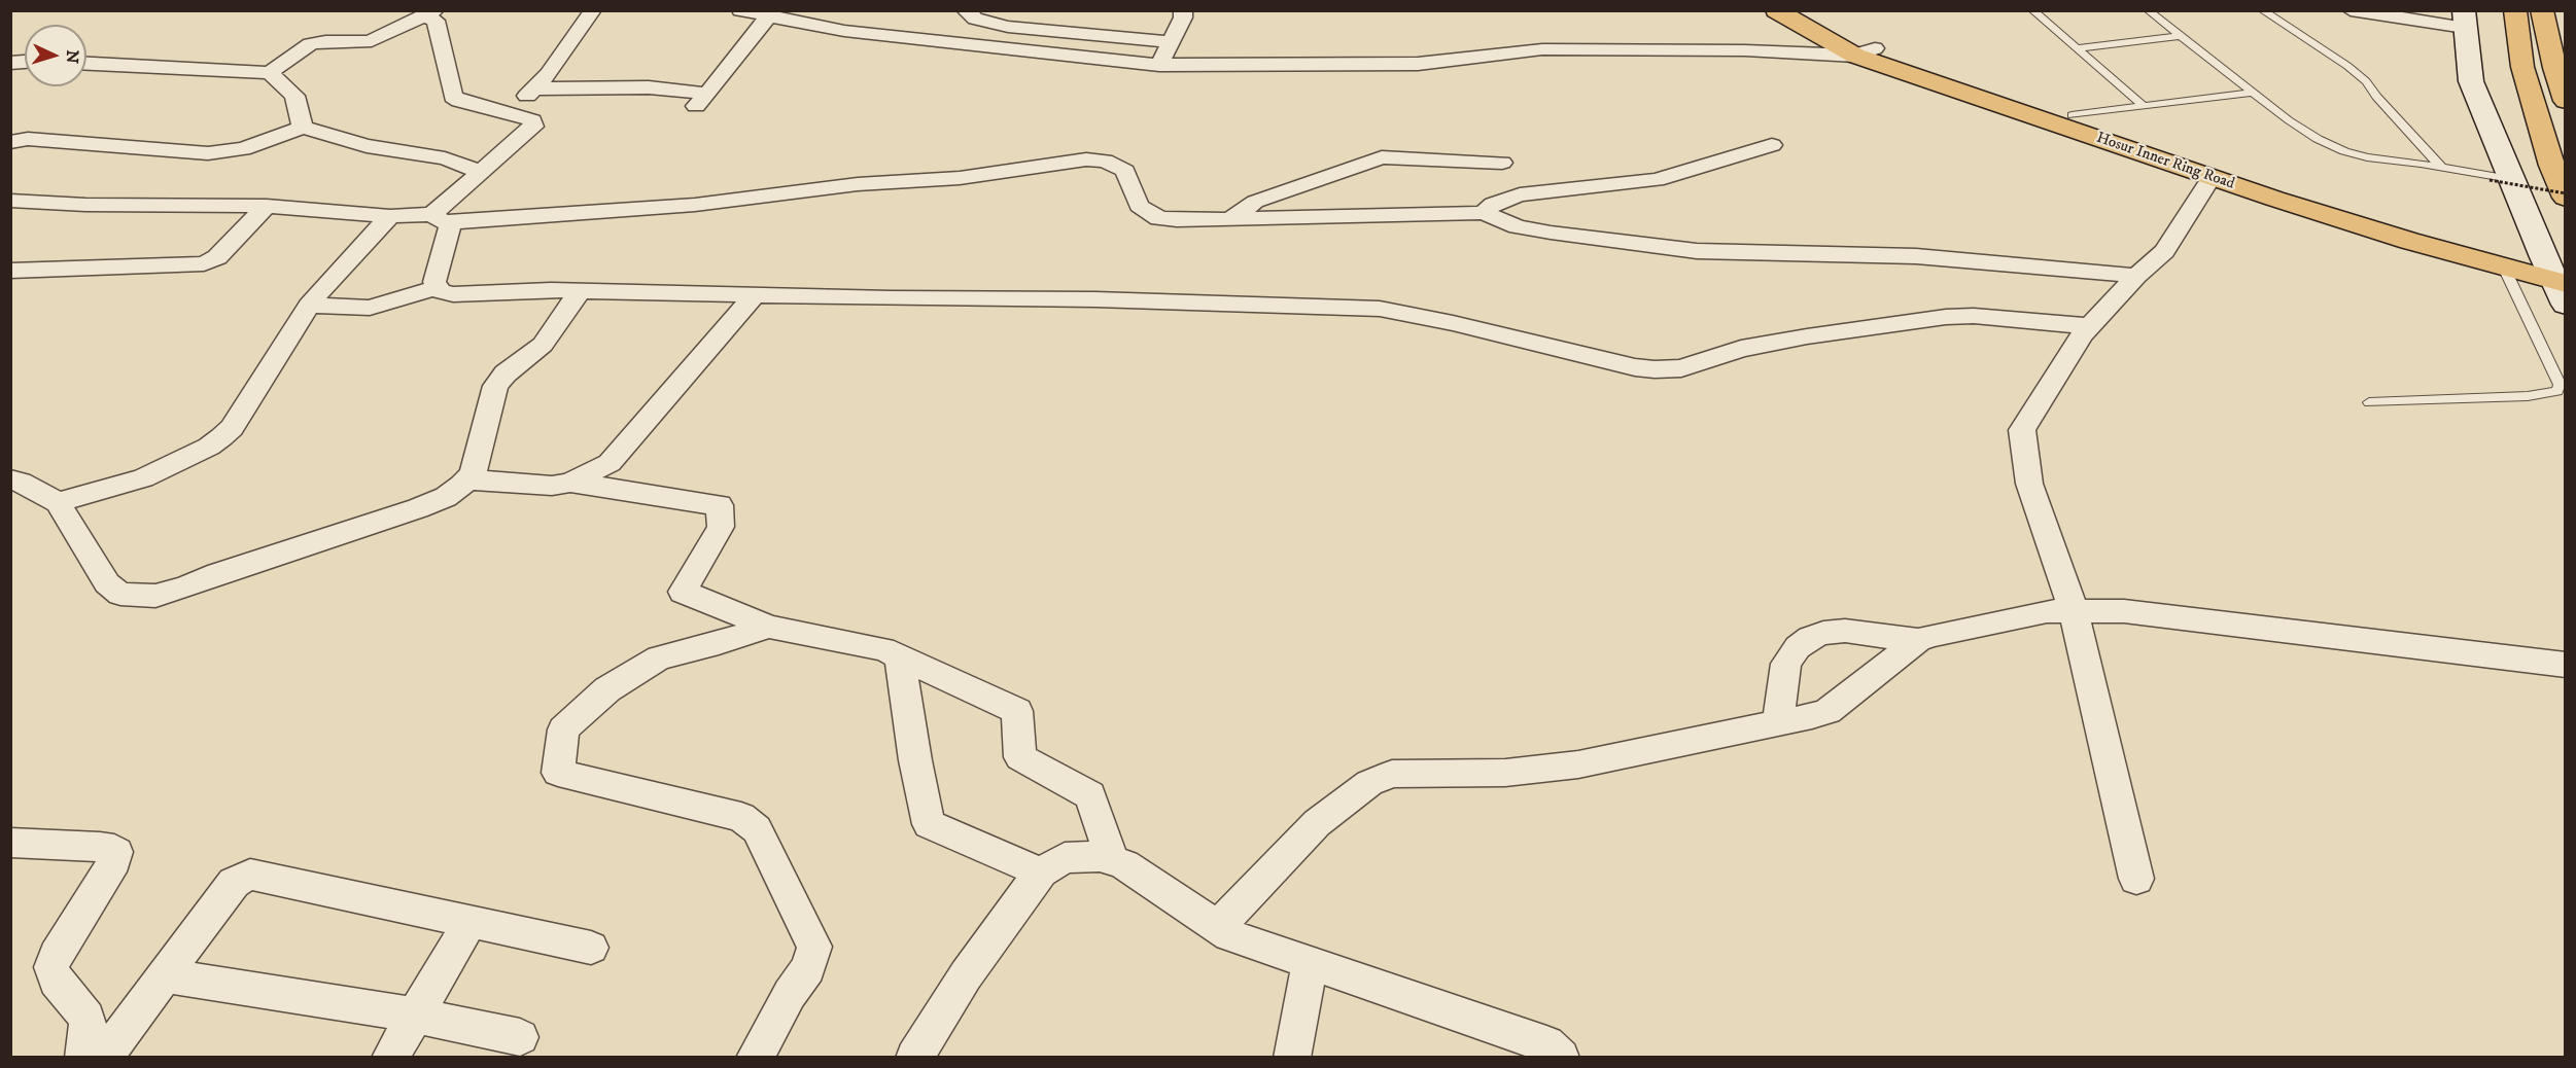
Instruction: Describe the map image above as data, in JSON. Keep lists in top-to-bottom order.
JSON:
{
  "streets": {
    "main road": ["Hosur Inner Ring Road"]
  },
  "north": "right"
}
